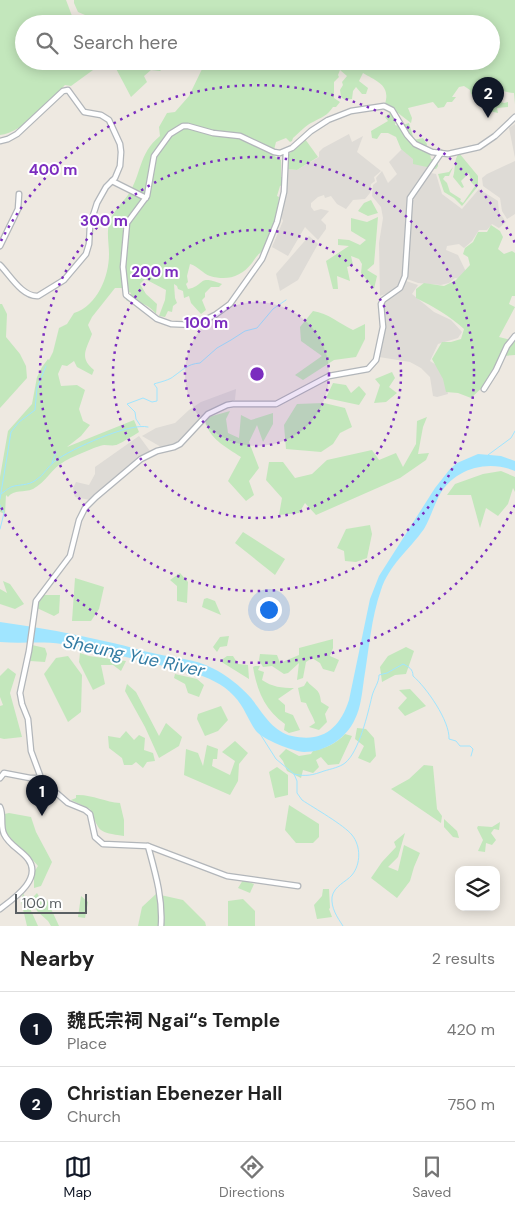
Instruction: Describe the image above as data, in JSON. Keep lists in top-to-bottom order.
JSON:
{
  "water": ["Sheung Yue River"],
  "scale_bar": "100 m",
  "page": {
    "search": "Search here",
    "pins": ["2", "1"],
    "scale": "100 m",
    "heading": ["Nearby", "2 results"],
    "list": [
      {
        "mark": "1",
        "name": "魏氏宗祠 Ngai“s Temple",
        "note": "Place",
        "value": "420 m"
      },
      {
        "mark": "2",
        "name": "Christian Ebenezer Hall",
        "note": "Church",
        "value": "750 m"
      }
    ],
    "nav": ["Map", "Directions", "Saved"]
  },
  "rings": [
    "400 m",
    "300 m",
    "200 m",
    "100 m"
  ]
}
